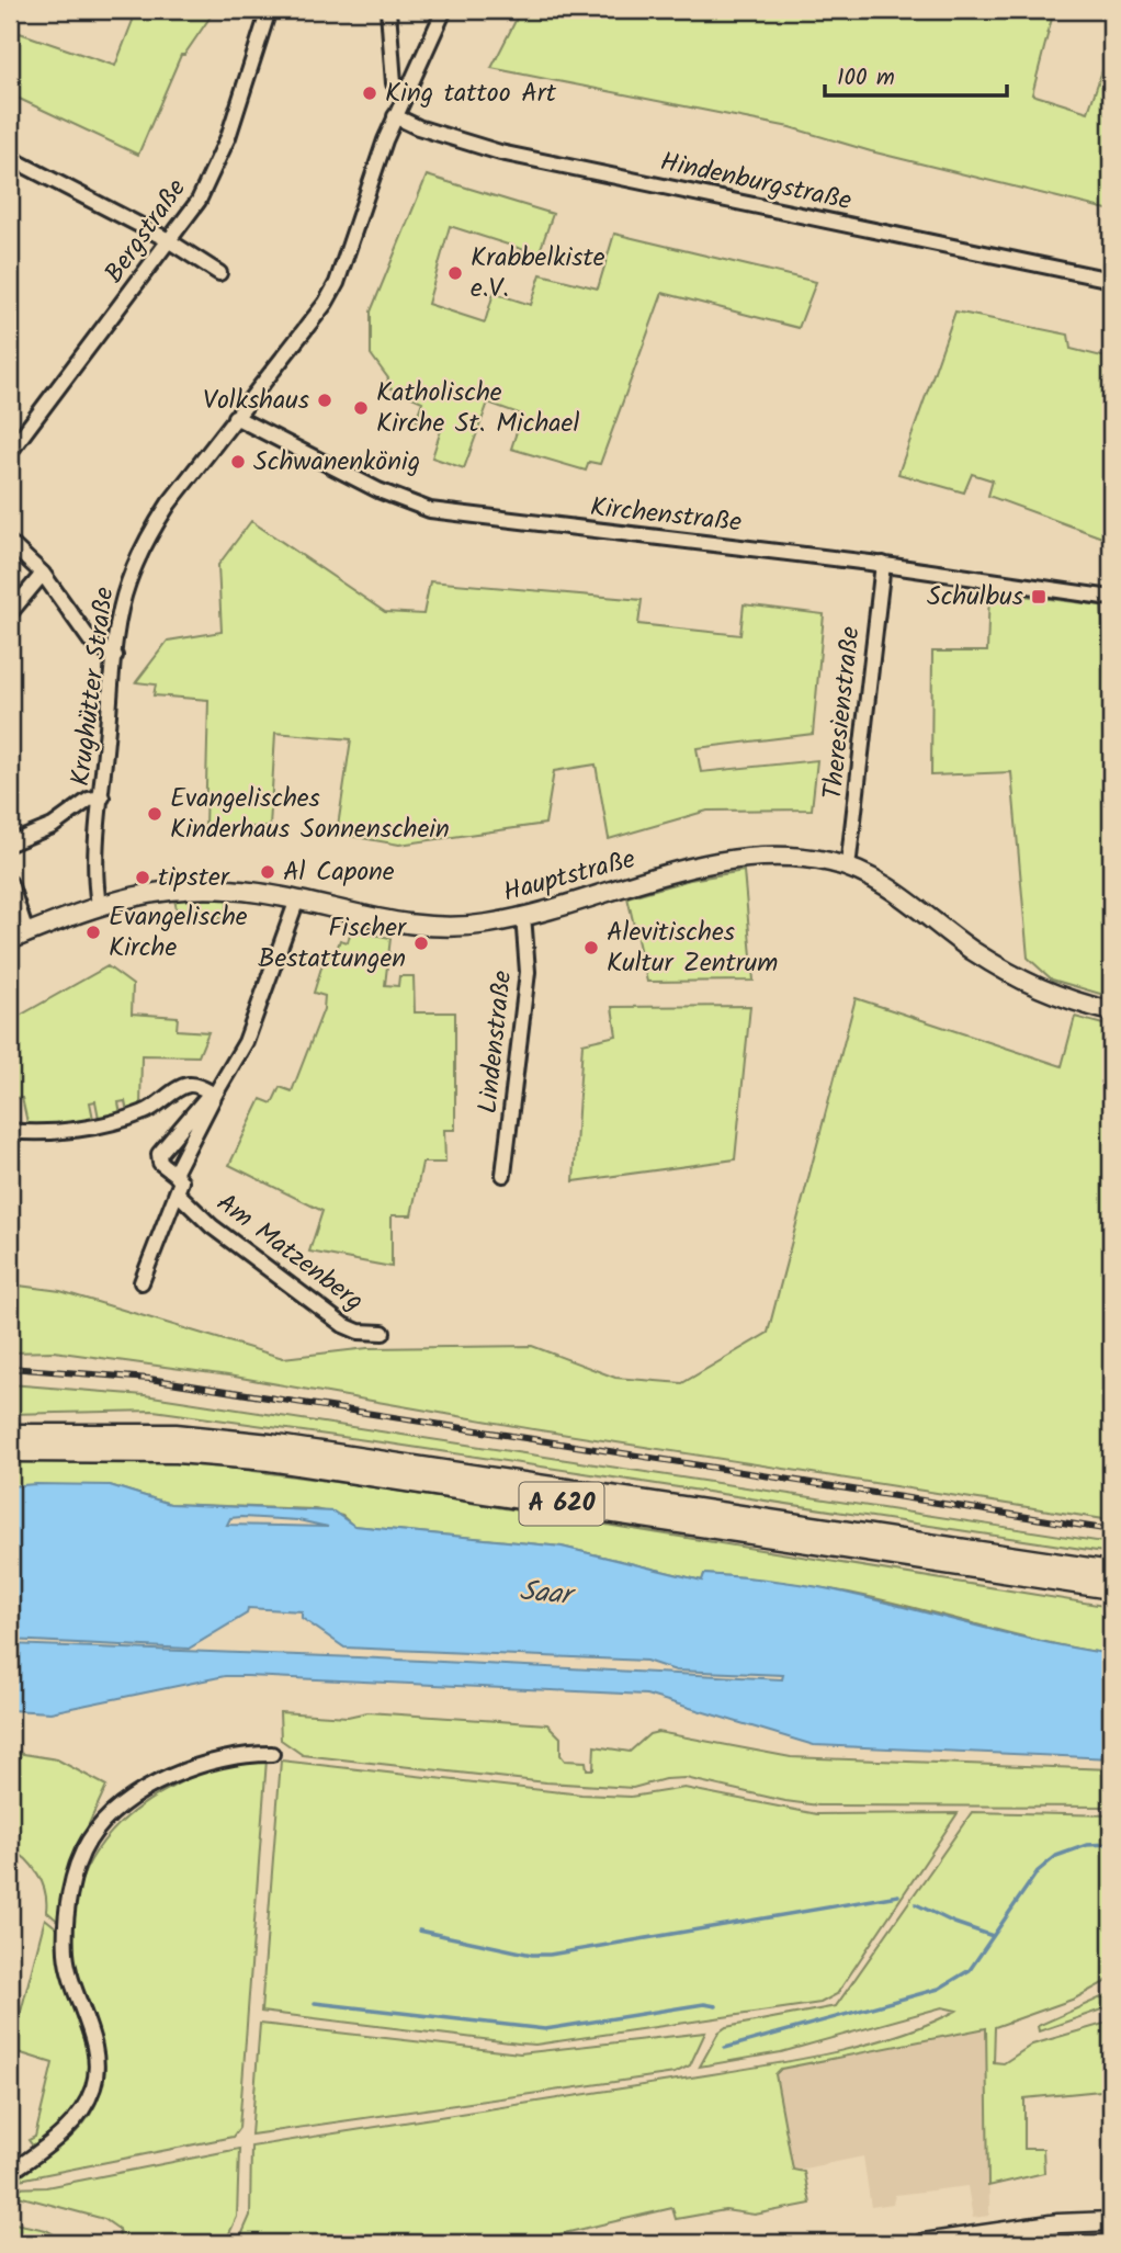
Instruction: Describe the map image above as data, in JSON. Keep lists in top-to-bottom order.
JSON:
{
  "streets": {
    "highway": ["A 620"],
    "main road": ["Hauptstraße"],
    "street": [
      "Hindenburgstraße",
      "Bergstraße",
      "Kirchenstraße",
      "Krughütter Straße",
      "Theresienstraße",
      "Lindenstraße",
      "Am Matzenberg"
    ]
  },
  "crossings": [
    ["Hindenburgstraße", "Krughütter Straße"],
    ["Kirchenstraße", "Krughütter Straße"],
    ["Kirchenstraße", "Theresienstraße"],
    ["Krughütter Straße", "Hauptstraße"],
    ["Theresienstraße", "Hauptstraße"],
    ["Hauptstraße", "Lindenstraße"]
  ],
  "water": ["Saar"],
  "places": {
    "other": [
      "King tattoo Art",
      "Krabbelkiste e.V.",
      "Volkshaus",
      "Katholische Kirche St. Michael",
      "Schwanenkönig",
      "Evangelisches Kinderhaus Sonnenschein",
      "Al Capone",
      "tipster",
      "Evangelische Kirche",
      "Fischer Bestattungen",
      "Alevitisches Kultur Zentrum"
    ],
    "transit": ["Schulbus"]
  },
  "scale_bar": "100 m"
}
